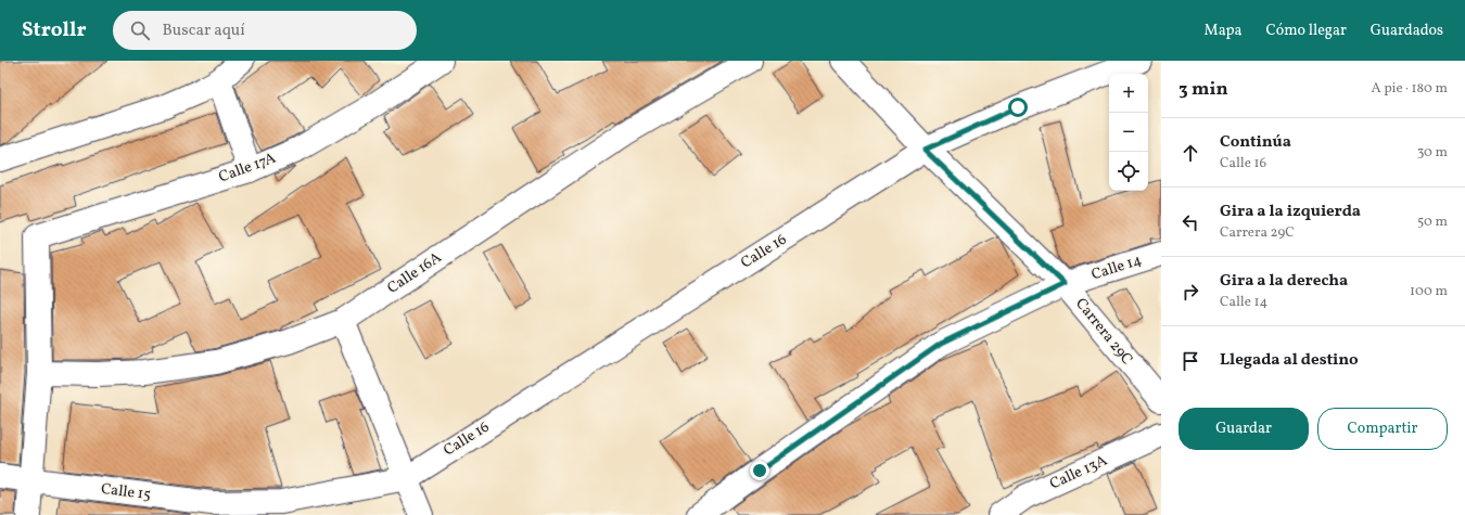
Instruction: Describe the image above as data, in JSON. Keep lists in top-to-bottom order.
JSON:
{
  "streets": {
    "street": [
      "Calle 17A",
      "Calle 16",
      "Calle 14",
      "Calle 16A",
      "Carrera 29C",
      "Calle 13A",
      "Calle 15"
    ]
  },
  "crossings": [
    ["Calle 17A", "Calle 16A"],
    ["Calle 16", "Carrera 29C"],
    ["Calle 16", "Calle 15"],
    ["Calle 14", "Carrera 29C"]
  ],
  "page": {
    "header": "Strollr",
    "search": "Buscar aquí",
    "nav": ["Mapa", "Cómo llegar", "Guardados"],
    "heading": ["3 min", "A pie · 180 m"],
    "map_buttons": ["+", "−"],
    "list": [
      ["Continúa", "Calle 16", "30 m"],
      ["Gira a la izquierda", "Carrera 29C", "50 m"],
      ["Gira a la derecha", "Calle 14", "100 m"],
      "Llegada al destino"
    ],
    "buttons": ["Guardar", "Compartir"]
  }
}
